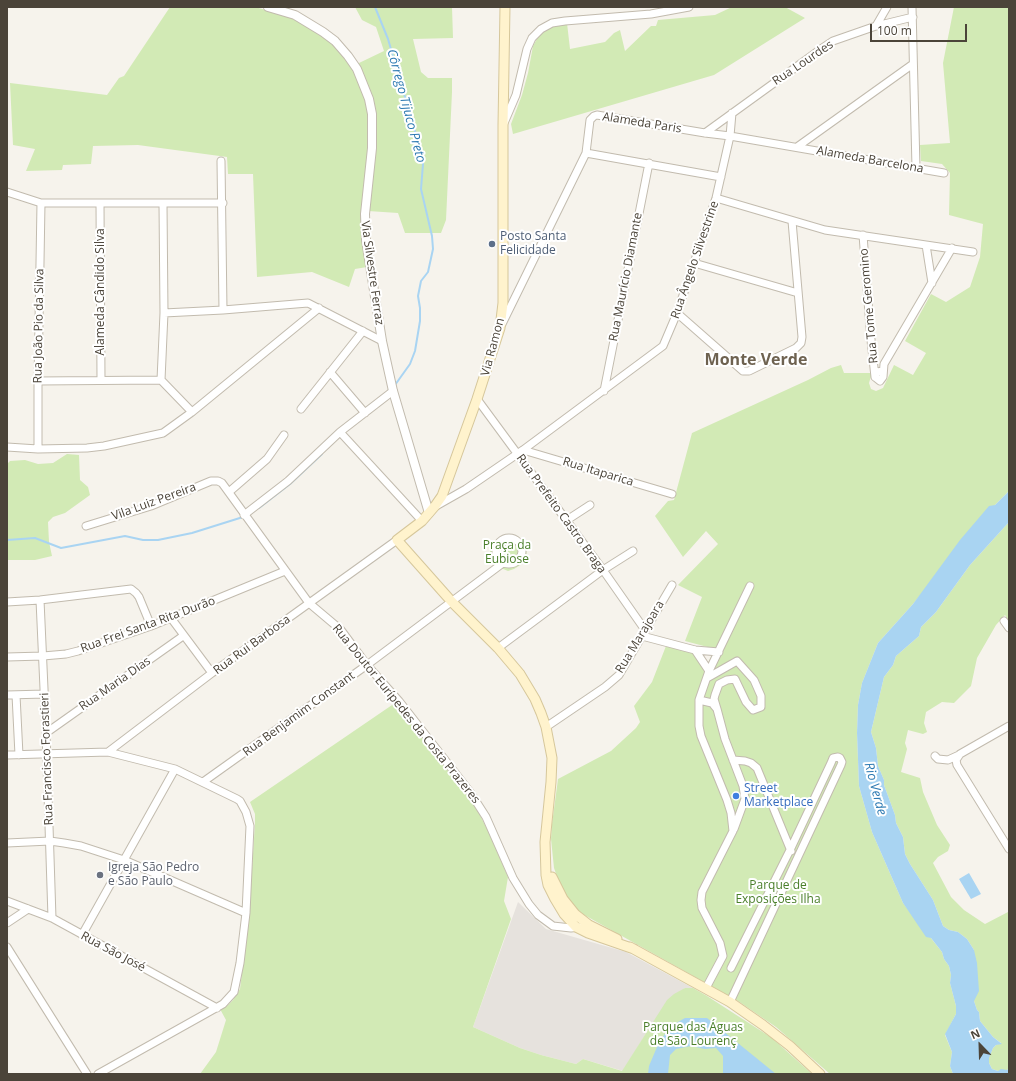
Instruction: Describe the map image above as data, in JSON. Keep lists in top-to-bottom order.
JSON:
{
  "streets": {
    "main road": ["Via Ramon"],
    "street": [
      "Rua Lourdes",
      "Alameda Paris",
      "Alameda Barcelona",
      "Rua Ângelo Silvestrine",
      "Via Silvestre Ferraz",
      "Rua Maurício Diamante",
      "Alameda Cândido Silva",
      "Rua Tome Geromino",
      "Rua João Pio da Silva",
      "Rua Itaparica",
      "Vila Luiz Pereira",
      "Rua Prefeito Castro Braga",
      "Rua Frei Santa Rita Durão",
      "Rua Marajoara",
      "Rua Rui Barbosa",
      "Rua Maria Dias",
      "Rua Benjamim Constant",
      "Rua Doutor Eurípedes da Costa Prazeres",
      "Rua Francisco Forastieri",
      "Rua São José"
    ]
  },
  "crossings": [
    ["Rua Lourdes", "Alameda Paris"],
    ["Rua Lourdes", "Rua Ângelo Silvestrine"],
    ["Alameda Paris", "Alameda Barcelona"],
    ["Alameda Paris", "Rua Ângelo Silvestrine"],
    ["Alameda Paris", "Via Ramon"],
    ["Alameda Barcelona", "Rua Ângelo Silvestrine"],
    ["Rua Ângelo Silvestrine", "Rua Maurício Diamante"],
    ["Via Silvestre Ferraz", "Via Ramon"],
    ["Via Ramon", "Rua Prefeito Castro Braga"],
    ["Via Ramon", "Rua Rui Barbosa"],
    ["Rua Itaparica", "Rua Prefeito Castro Braga"],
    ["Vila Luiz Pereira", "Rua Doutor Eurípedes da Costa Prazeres"],
    ["Rua Prefeito Castro Braga", "Rua Marajoara"],
    ["Rua Frei Santa Rita Durão", "Rua Doutor Eurípedes da Costa Prazeres"],
    ["Rua Frei Santa Rita Durão", "Rua Francisco Forastieri"],
    ["Rua Rui Barbosa", "Rua Doutor Eurípedes da Costa Prazeres"],
    ["Rua Maria Dias", "Rua Francisco Forastieri"],
    ["Rua Benjamim Constant", "Rua Doutor Eurípedes da Costa Prazeres"],
    ["Rua Francisco Forastieri", "Rua São José"]
  ],
  "districts": ["Monte Verde"],
  "water": ["Côrrego Tijuco Preto", "Rio Verde"],
  "parks": ["Praça da Eubiose", "Parque de Exposições Ilha", "Parque das Águas de São Lourenç"],
  "places": ["Posto Santa Felicidade", "Street Marketplace", "Igreja São Pedro e São Paulo"],
  "scale_bar": "100 m",
  "north": "top left"
}
